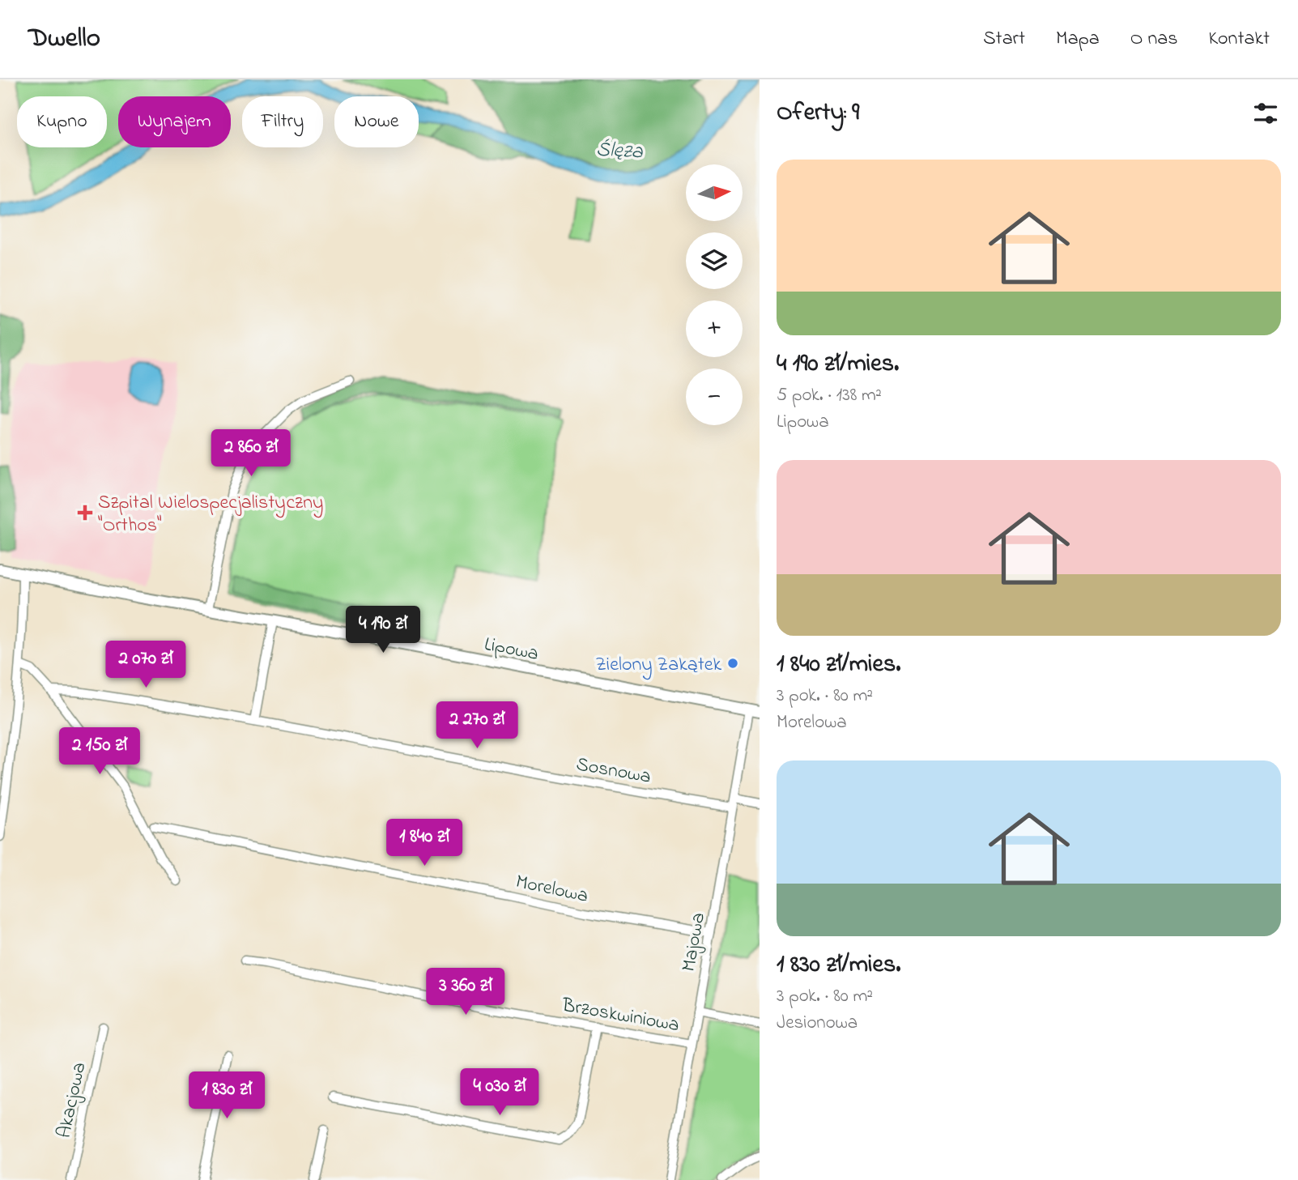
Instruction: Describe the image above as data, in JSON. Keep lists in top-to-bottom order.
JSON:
{
  "streets": {
    "street": [
      "Lipowa",
      "Sosnowa",
      "Morelowa",
      "Majowa",
      "Brzoskwiniowa",
      "Akacjowa"
    ]
  },
  "crossings": [
    ["Lipowa", "Majowa"],
    ["Sosnowa", "Majowa"],
    ["Morelowa", "Majowa"],
    ["Majowa", "Brzoskwiniowa"]
  ],
  "water": ["Ślęza"],
  "places": {
    "health": ["Szpital Wielospecjalistyczny \"Orthos\""],
    "other": ["Zielony Zakątek"]
  },
  "north": "right",
  "page": {
    "header": "Dwello",
    "nav": [
      "Start",
      "Mapa",
      "O nas",
      "Kontakt"
    ],
    "heading": "Oferty: 9",
    "chip": [
      "Kupno",
      "Wynajem",
      "Filtry",
      "Nowe"
    ],
    "list": [
      {
        "name": "4 190 zł/mies.",
        "note": "5 pok. · 138 m² · Lipowa"
      },
      {
        "name": "1 840 zł/mies.",
        "note": "3 pok. · 80 m² · Morelowa"
      },
      {
        "name": "1 830 zł/mies.",
        "note": "3 pok. · 80 m² · Jesionowa"
      }
    ],
    "map_buttons": ["+", "−"],
    "price": [
      "2 860 zł",
      "4 190 zł",
      "2 070 zł",
      "2 270 zł",
      "2 150 zł",
      "1 840 zł",
      "3 360 zł",
      "4 030 zł",
      "1 830 zł"
    ]
  }
}
